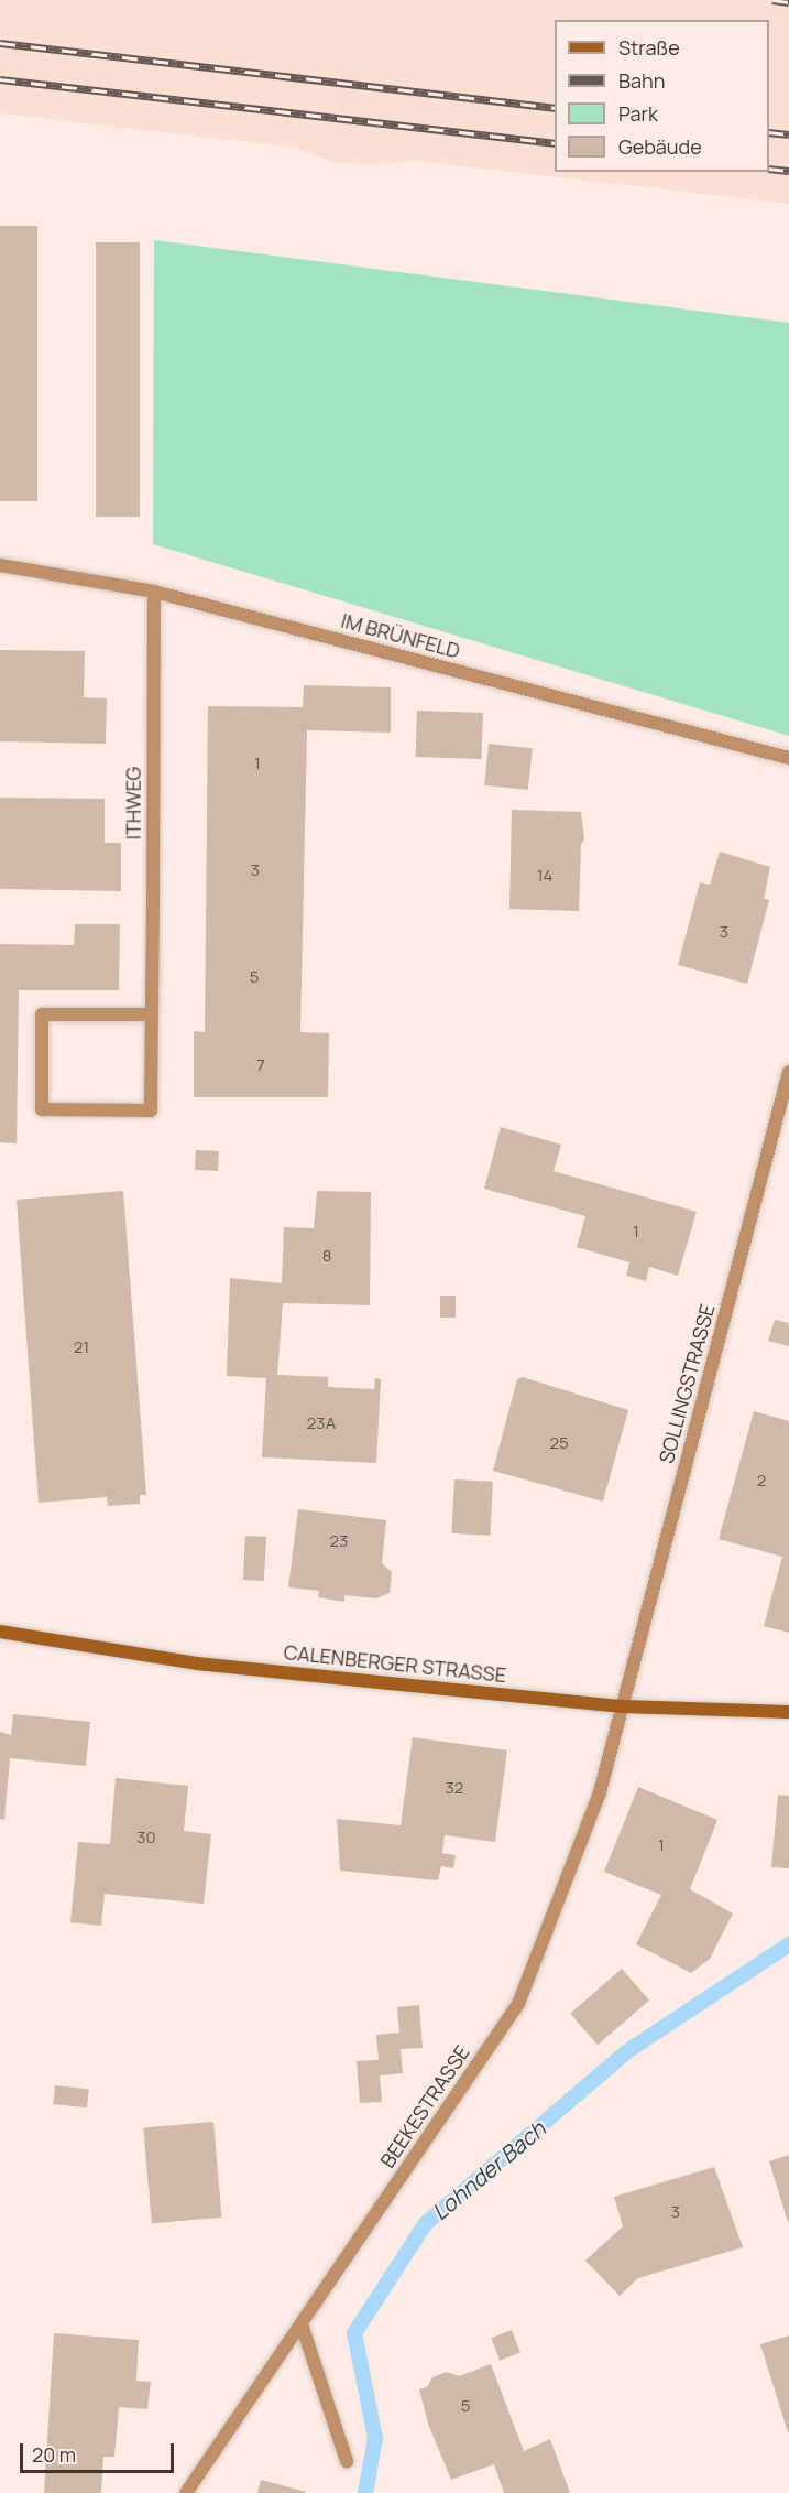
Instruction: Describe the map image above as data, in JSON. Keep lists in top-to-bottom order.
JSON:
{
  "streets": {
    "street": [
      "IM BRÜNFELD",
      "ITHWEG",
      "SOLLINGSTRASSE",
      "CALENBERGER STRASSE",
      "BEEKESTRASSE"
    ]
  },
  "crossings": [
    ["IM BRÜNFELD", "ITHWEG"],
    ["SOLLINGSTRASSE", "CALENBERGER STRASSE"],
    ["SOLLINGSTRASSE", "BEEKESTRASSE"],
    ["CALENBERGER STRASSE", "BEEKESTRASSE"]
  ],
  "water": ["Lohnder Bach"],
  "house_numbers": [
    "1",
    "3",
    "14",
    "3",
    "5",
    "7",
    "1",
    "8",
    "21",
    "23A",
    "25",
    "2",
    "23",
    "32",
    "30",
    "1",
    "3",
    "5"
  ],
  "legend": [
    "Straße",
    "Bahn",
    "Park",
    "Gebäude"
  ],
  "scale_bar": "20 m"
}
